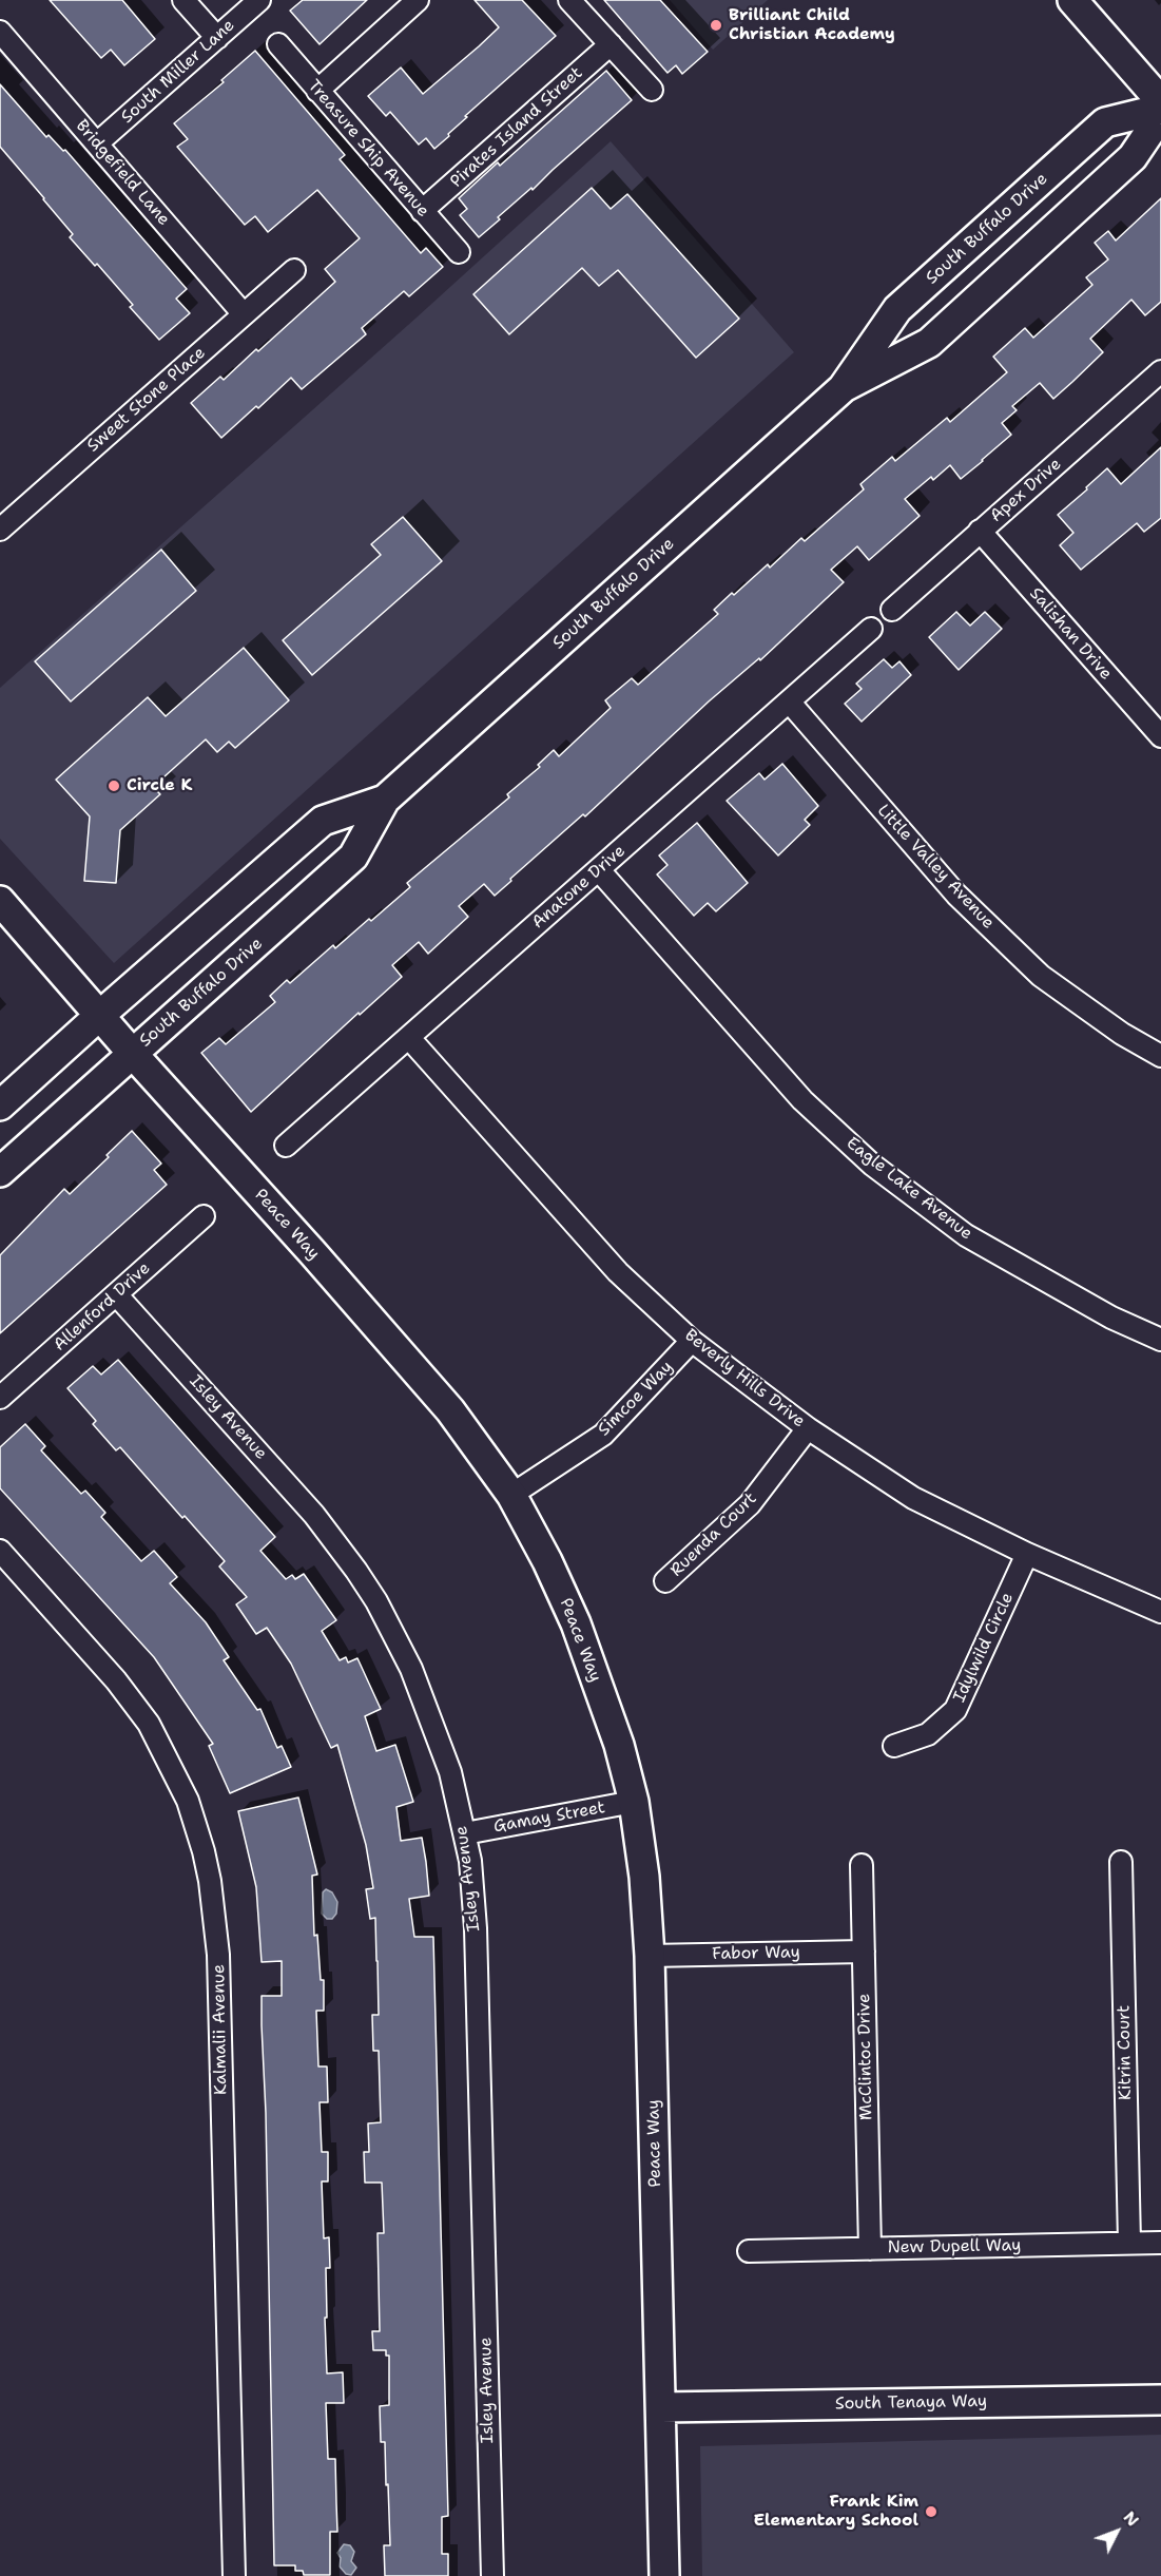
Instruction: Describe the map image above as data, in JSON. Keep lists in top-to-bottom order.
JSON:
{
  "streets": {
    "main road": ["South Buffalo Drive", "Peace Way", "South Tenaya Way"],
    "street": [
      "South Miller Lane",
      "Pirates Island Street",
      "Treasure Ship Avenue",
      "Bridgefield Lane",
      "Sweet Stone Place",
      "Apex Drive",
      "Salishan Drive",
      "Little Valley Avenue",
      "Anatone Drive",
      "Eagle Lake Avenue",
      "Allenford Drive",
      "Beverly Hills Drive",
      "Simcoe Way",
      "Isley Avenue",
      "Ruenda Court",
      "Idylwild Circle",
      "Gamay Street",
      "Fabor Way",
      "Kalmalii Avenue",
      "Kitrin Court",
      "McClintoc Drive",
      "New Dupell Way"
    ]
  },
  "crossings": [
    ["South Miller Lane", "Bridgefield Lane"],
    ["Pirates Island Street", "Treasure Ship Avenue"],
    ["Bridgefield Lane", "Sweet Stone Place"],
    ["South Buffalo Drive", "Peace Way"],
    ["Apex Drive", "Salishan Drive"],
    ["Little Valley Avenue", "Anatone Drive"],
    ["Anatone Drive", "Eagle Lake Avenue"],
    ["Anatone Drive", "Beverly Hills Drive"],
    ["Peace Way", "Simcoe Way"],
    ["Peace Way", "Gamay Street"],
    ["Peace Way", "Fabor Way"],
    ["Peace Way", "South Tenaya Way"],
    ["Allenford Drive", "Isley Avenue"],
    ["Beverly Hills Drive", "Simcoe Way"],
    ["Beverly Hills Drive", "Ruenda Court"],
    ["Beverly Hills Drive", "Idylwild Circle"],
    ["Isley Avenue", "Gamay Street"],
    ["Fabor Way", "McClintoc Drive"],
    ["Kitrin Court", "New Dupell Way"],
    ["McClintoc Drive", "New Dupell Way"]
  ],
  "places": ["Brilliant Child Christian Academy", "Circle K", "Frank Kim Elementary School"],
  "north": "top right"
}
